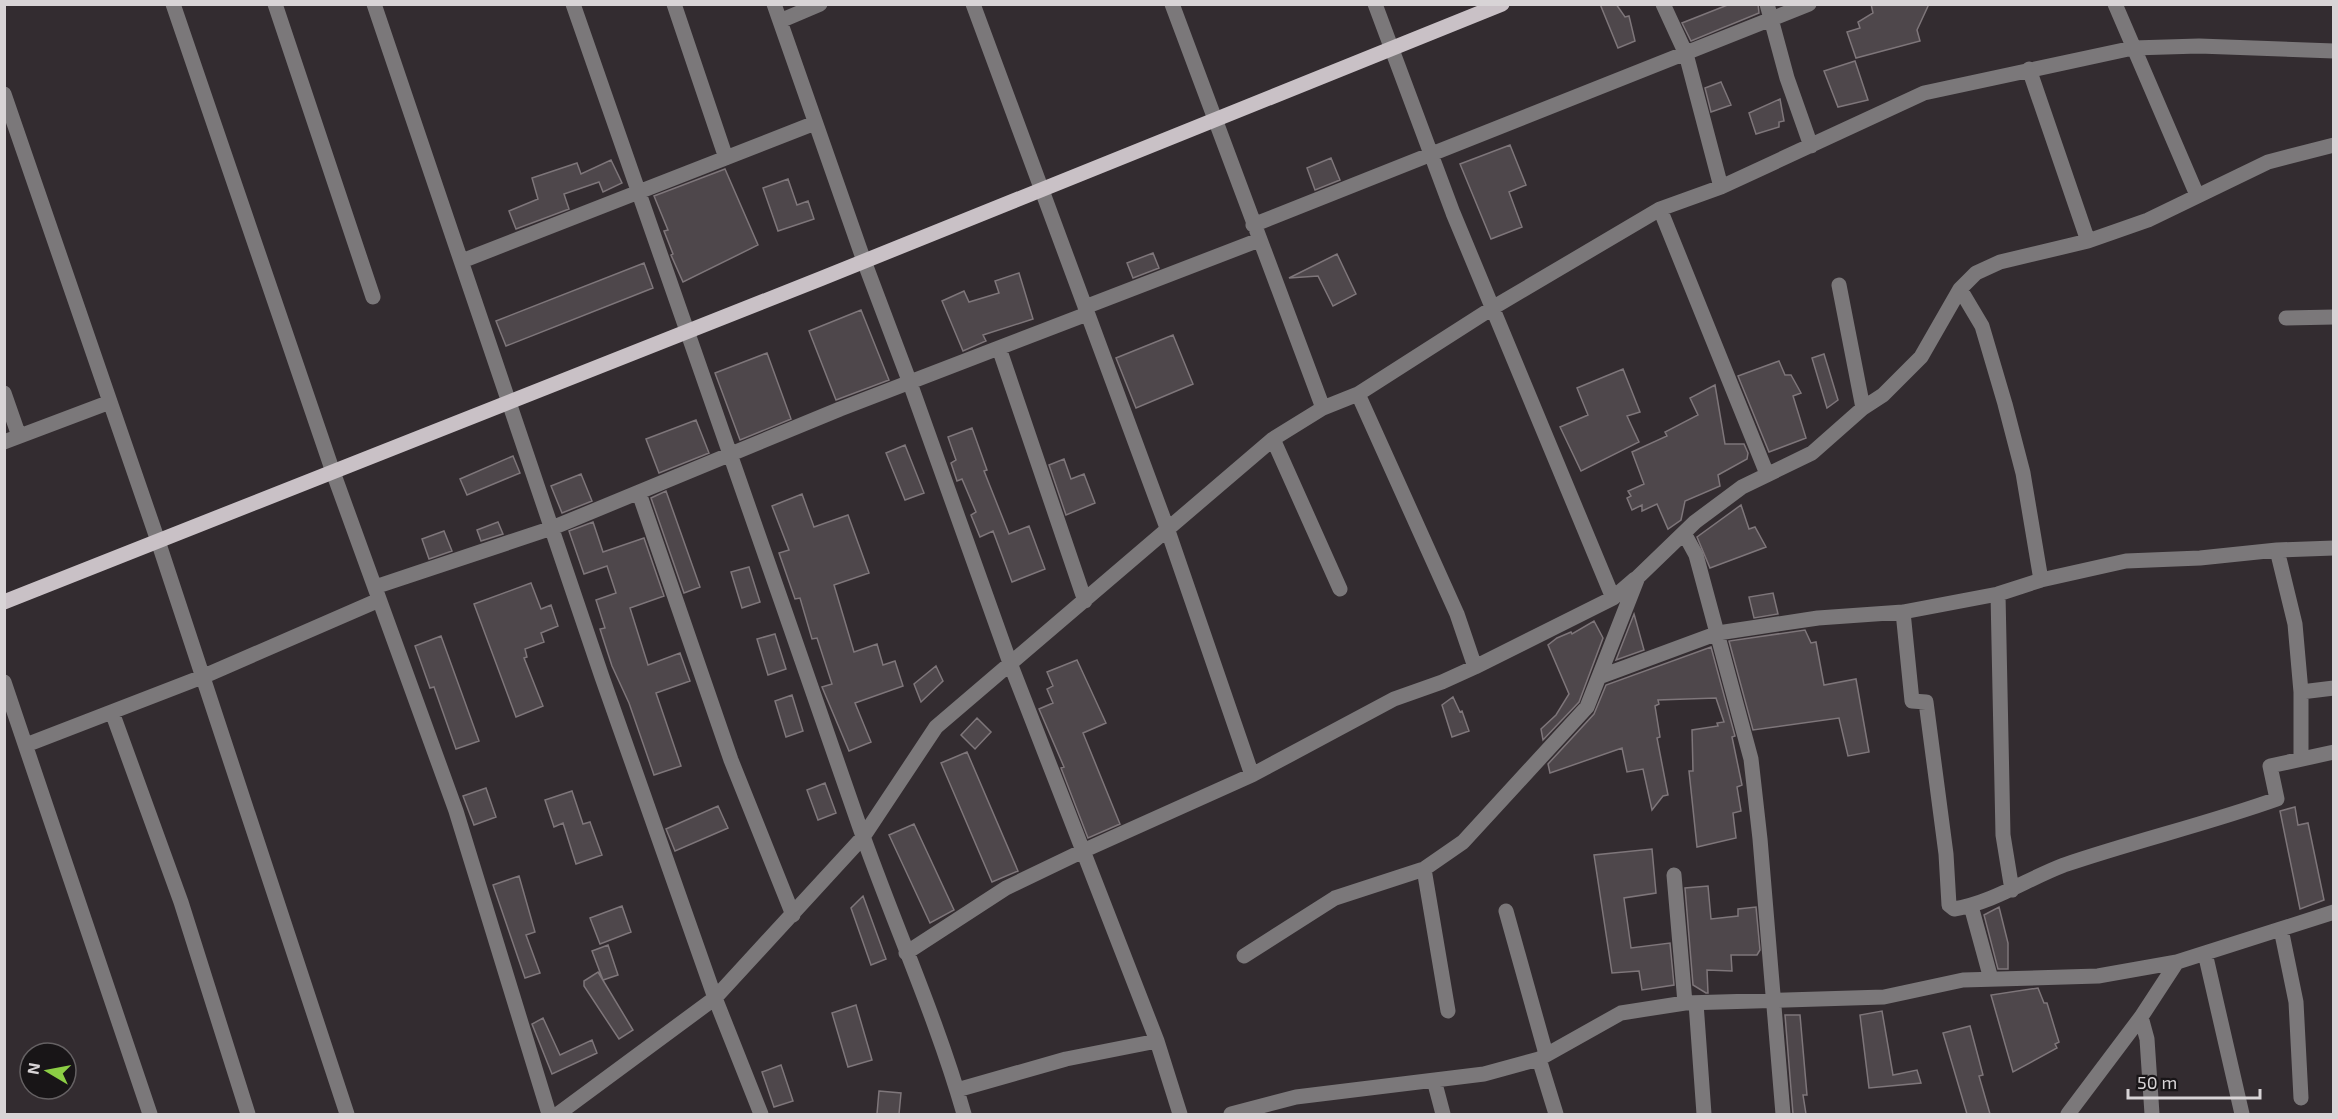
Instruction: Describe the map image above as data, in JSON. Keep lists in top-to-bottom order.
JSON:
{
  "scale_bar": "50 m",
  "north": "left"
}
